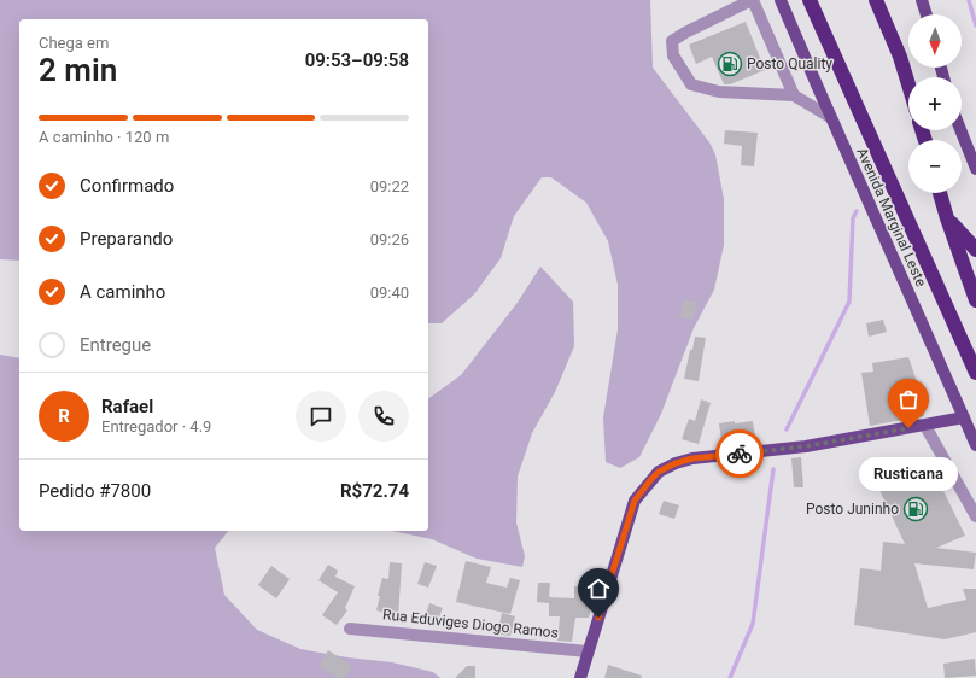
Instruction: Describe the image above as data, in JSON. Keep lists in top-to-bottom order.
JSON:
{
  "streets": {
    "main road": ["Avenida Marginal Leste"],
    "street": ["Rua Eduviges Diogo Ramos"]
  },
  "places": {
    "fuel station": ["Posto Quality", "Posto Juninho"],
    "other": ["Rusticana"]
  },
  "north": "bottom",
  "page": {
    "map_buttons": ["+", "−"],
    "heading": ["2 min", "Chega em", "09:53–09:58"],
    "panel": [
      "Rafael",
      "Entregador · 4.9",
      "Pedido #7800",
      "R$72.74"
    ],
    "bar": "A caminho · 120 m",
    "list": [
      ["Confirmado", "09:22"],
      ["Preparando", "09:26"],
      ["A caminho", "09:40"],
      "Entregue"
    ],
    "round": "R",
    "bubble": "Rusticana"
  }
}
